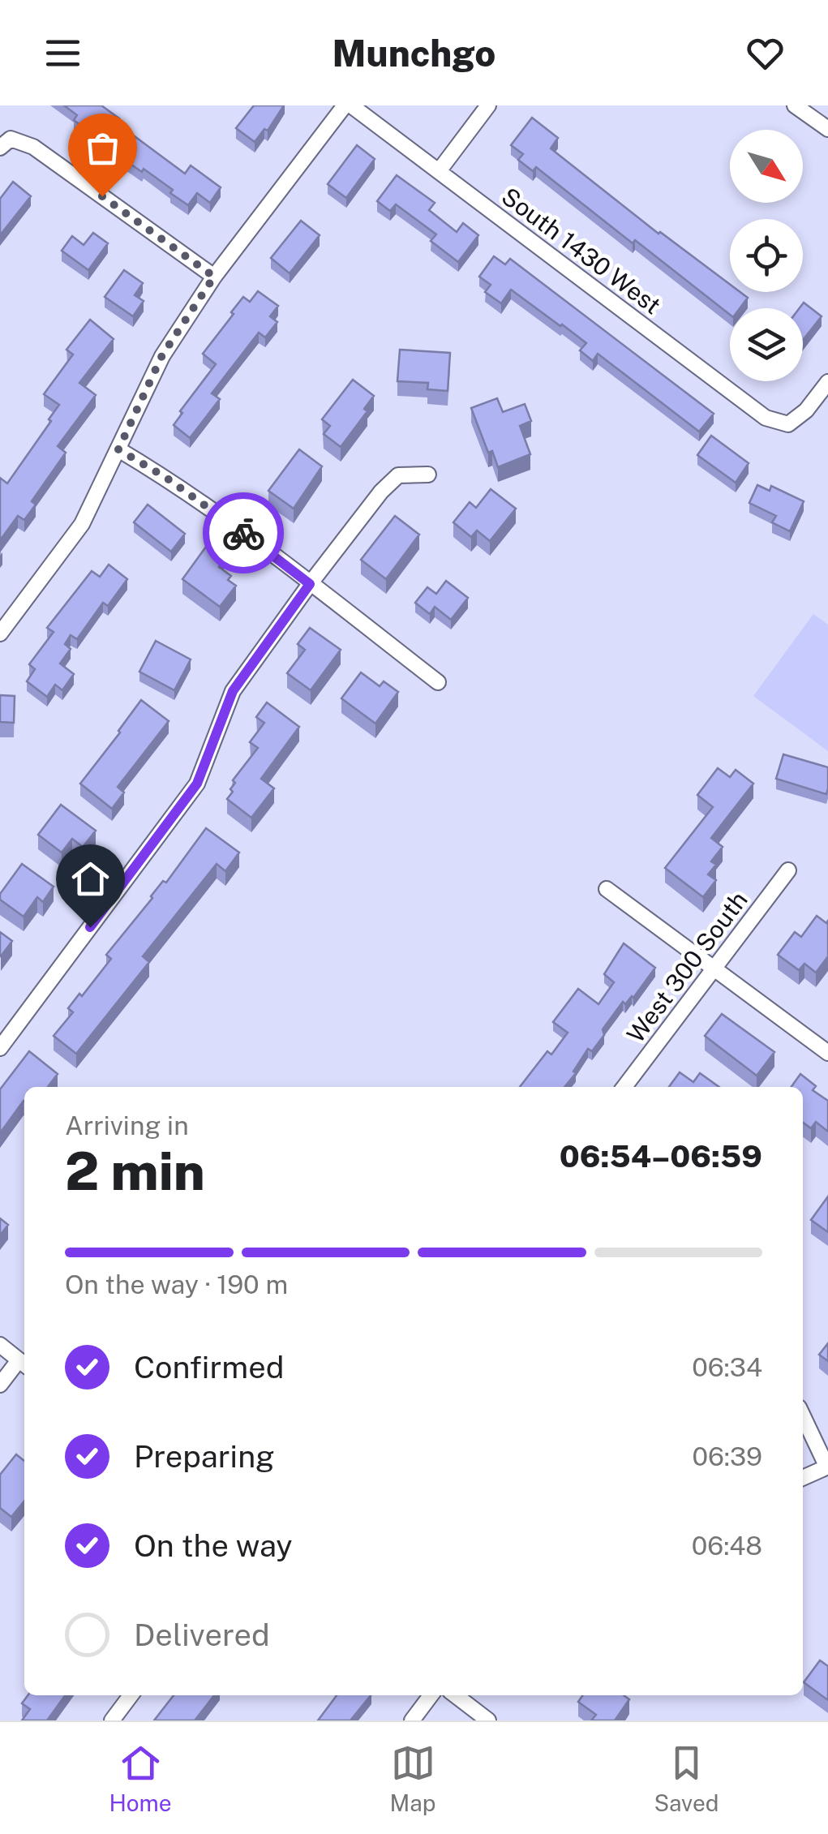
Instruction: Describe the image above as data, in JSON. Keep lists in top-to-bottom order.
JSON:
{
  "streets": {
    "street": ["South 1430 West", "West 300 South"]
  },
  "north": "bottom right",
  "page": {
    "header": "Munchgo",
    "heading": ["2 min", "Arriving in", "06:54–06:59"],
    "bar": "On the way · 190 m",
    "list": [
      ["Confirmed", "06:34"],
      ["Preparing", "06:39"],
      ["On the way", "06:48"],
      "Delivered"
    ],
    "tabs": ["Home", "Map", "Saved"]
  }
}
